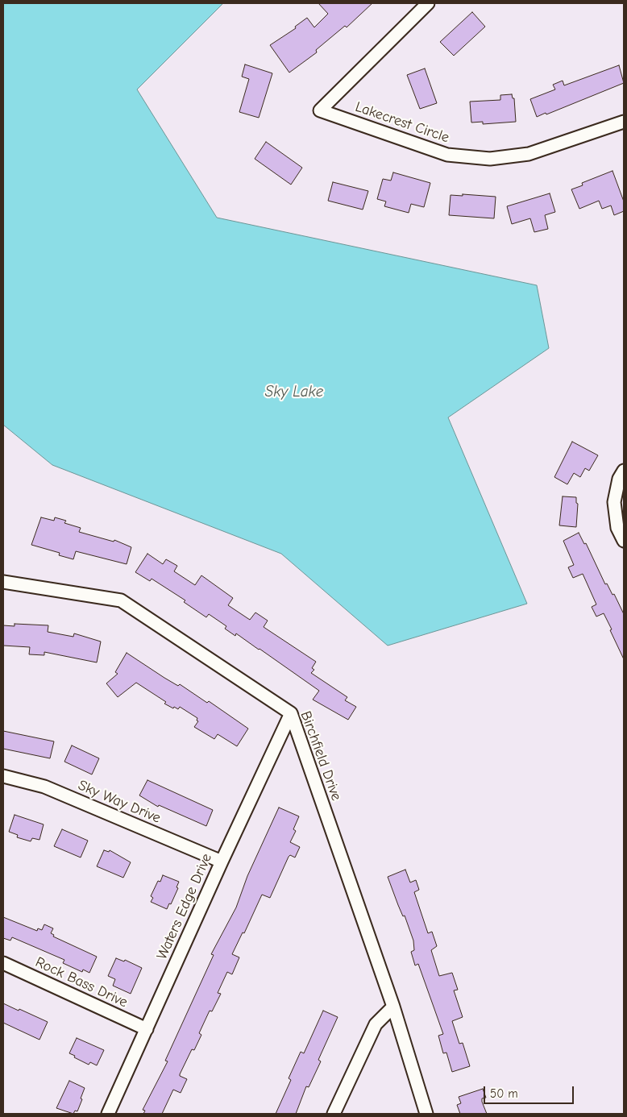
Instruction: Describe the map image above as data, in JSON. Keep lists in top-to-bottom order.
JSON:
{
  "streets": {
    "street": [
      "Lakecrest Circle",
      "Birchfield Drive",
      "Sky Way Drive",
      "Waters Edge Drive",
      "Rock Bass Drive"
    ]
  },
  "crossings": [
    ["Birchfield Drive", "Waters Edge Drive"],
    ["Sky Way Drive", "Waters Edge Drive"],
    ["Waters Edge Drive", "Rock Bass Drive"]
  ],
  "water": ["Sky Lake"],
  "scale_bar": "50 m"
}
